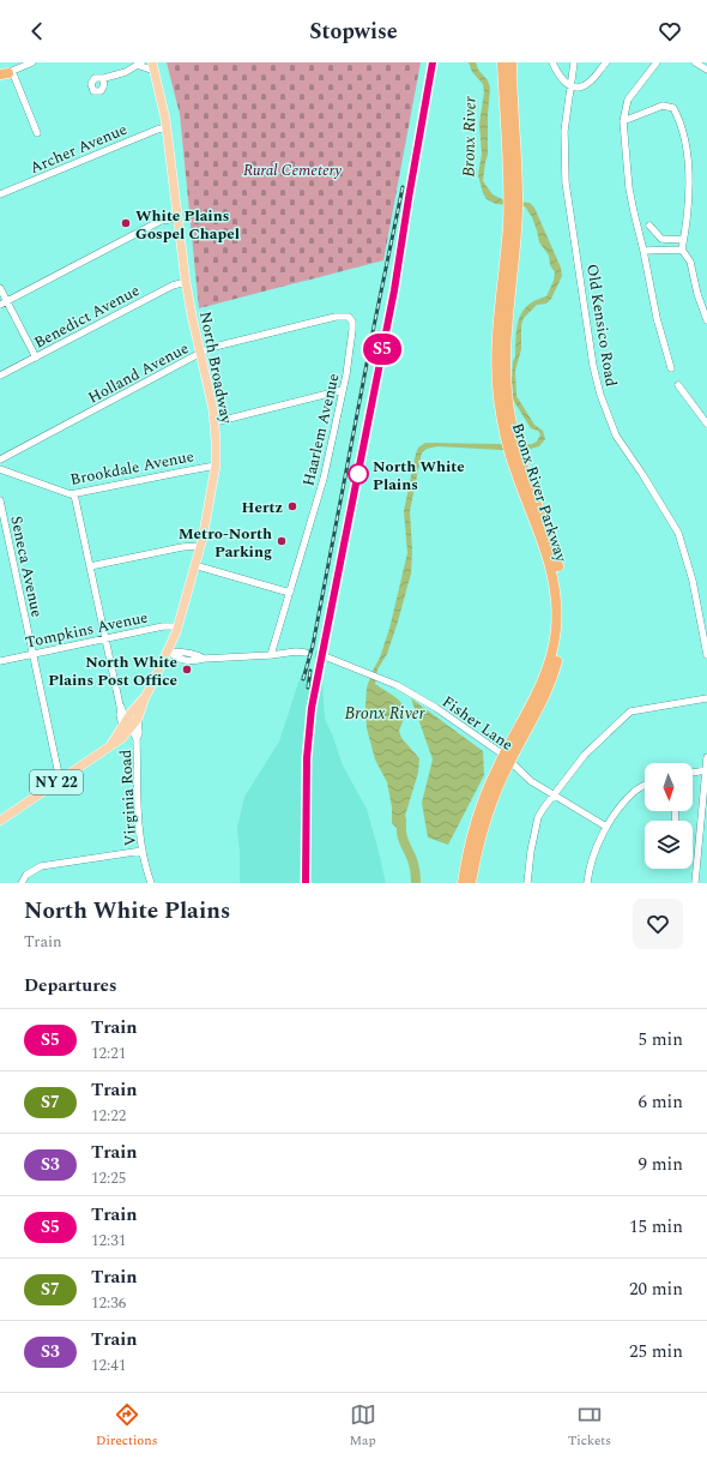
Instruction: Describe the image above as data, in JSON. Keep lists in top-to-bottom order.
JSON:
{
  "streets": {
    "highway": ["Bronx River Parkway"],
    "main road": ["North Broadway", "NY 22"],
    "street": [
      "Archer Avenue",
      "Benedict Avenue",
      "Old Kensico Road",
      "Holland Avenue",
      "Haarlem Avenue",
      "Brookdale Avenue",
      "Seneca Avenue",
      "Tompkins Avenue",
      "Fisher Lane",
      "Virginia Road"
    ]
  },
  "crossings": [
    ["Archer Avenue", "North Broadway"],
    ["Benedict Avenue", "North Broadway"],
    ["North Broadway", "Holland Avenue"],
    ["North Broadway", "Brookdale Avenue"],
    ["North Broadway", "Seneca Avenue"],
    ["North Broadway", "Tompkins Avenue"],
    ["North Broadway", "Virginia Road"],
    ["Holland Avenue", "Haarlem Avenue"],
    ["Brookdale Avenue", "Virginia Road"],
    ["Bronx River Parkway", "Fisher Lane"],
    ["Seneca Avenue", "Tompkins Avenue"],
    ["Tompkins Avenue", "Virginia Road"]
  ],
  "water": ["Bronx River"],
  "parks": ["Rural Cemetery"],
  "places": [
    "White Plains Gospel Chapel",
    "North White Plains",
    "Hertz",
    "Metro-North Parking",
    "North White Plains Post Office"
  ],
  "north": "bottom",
  "page": {
    "header": "Stopwise",
    "on_map": "S5",
    "heading": [
      ["North White Plains", "Train"],
      "Departures"
    ],
    "list": [
      {
        "mark": "S5",
        "name": "Train",
        "note": "12:21",
        "value": "5 min"
      },
      {
        "mark": "S7",
        "name": "Train",
        "note": "12:22",
        "value": "6 min"
      },
      {
        "mark": "S3",
        "name": "Train",
        "note": "12:25",
        "value": "9 min"
      },
      {
        "mark": "S5",
        "name": "Train",
        "note": "12:31",
        "value": "15 min"
      },
      {
        "mark": "S7",
        "name": "Train",
        "note": "12:36",
        "value": "20 min"
      },
      {
        "mark": "S3",
        "name": "Train",
        "note": "12:41",
        "value": "25 min"
      }
    ],
    "tabs": ["Directions", "Map", "Tickets"]
  }
}
